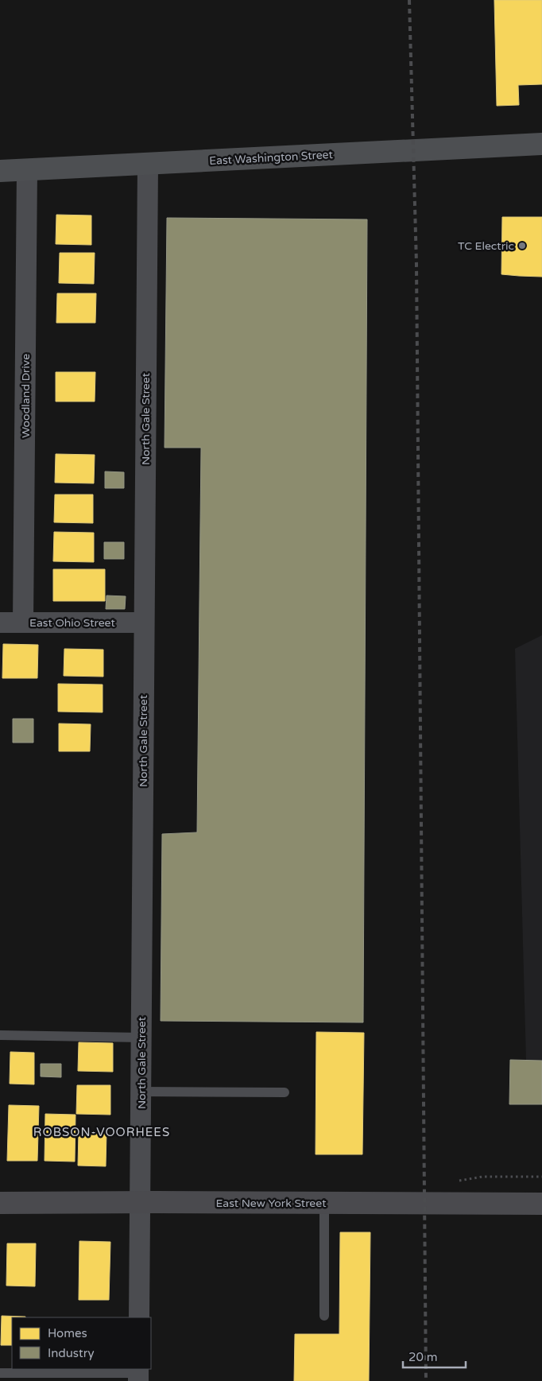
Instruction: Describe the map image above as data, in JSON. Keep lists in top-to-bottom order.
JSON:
{
  "streets": {
    "main road": ["East Washington Street", "East New York Street"],
    "street": ["Woodland Drive", "North Gale Street", "East Ohio Street"]
  },
  "crossings": [
    ["East Washington Street", "Woodland Drive"],
    ["East Washington Street", "North Gale Street"],
    ["Woodland Drive", "East Ohio Street"],
    ["North Gale Street", "East Ohio Street"],
    ["North Gale Street", "East New York Street"]
  ],
  "districts": ["ROBSON-VOORHEES"],
  "places": ["TC Electric"],
  "legend": ["Homes", "Industry"],
  "scale_bar": "20 m"
}
